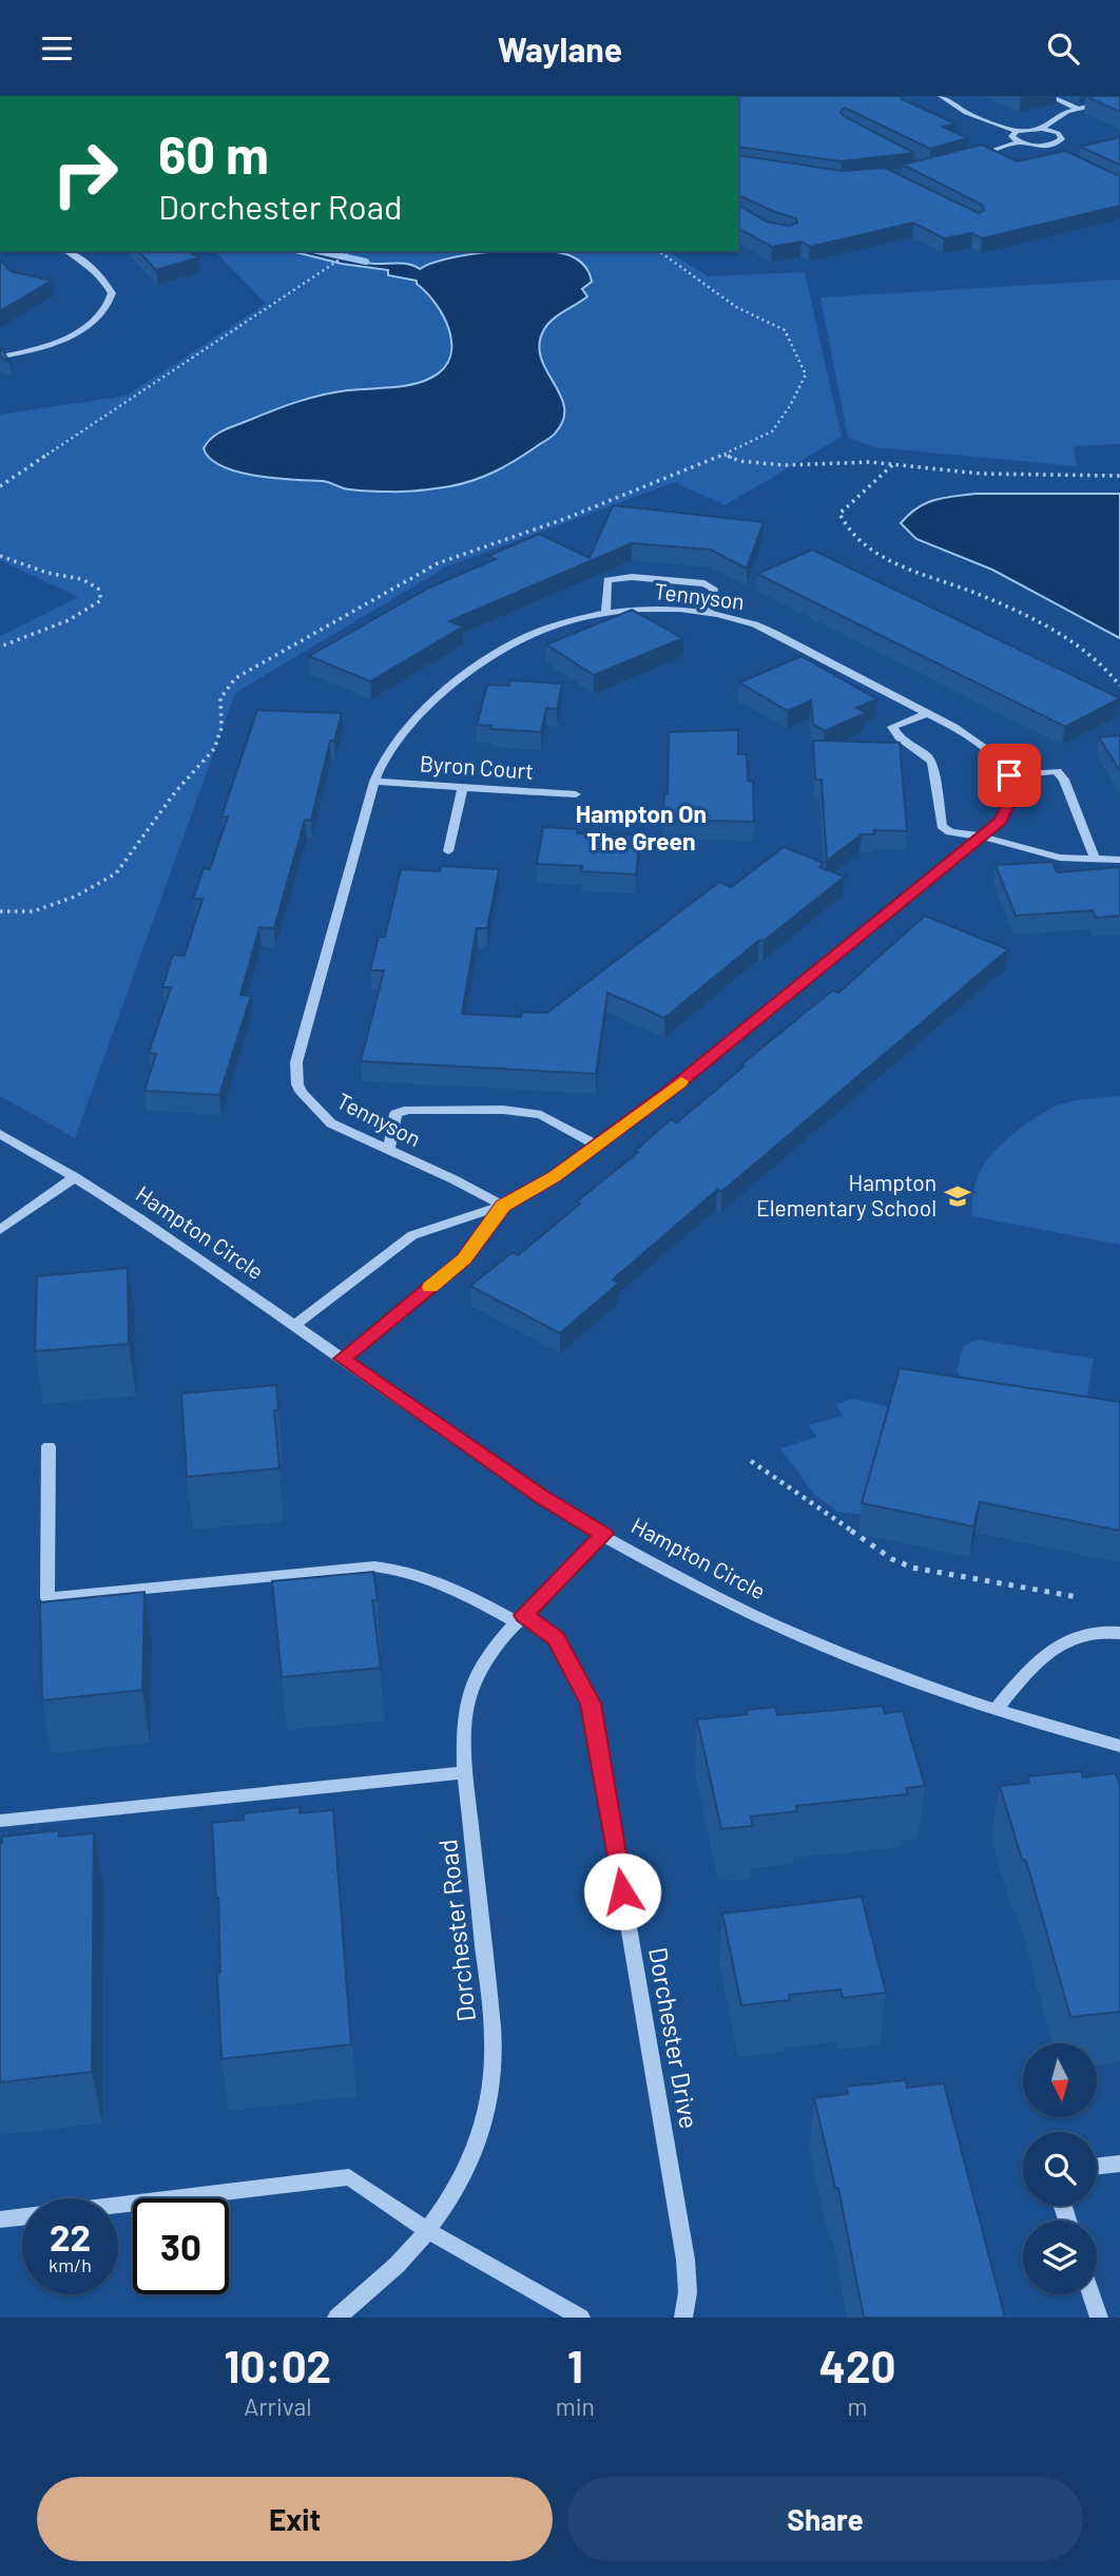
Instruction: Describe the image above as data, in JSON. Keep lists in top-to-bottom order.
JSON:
{
  "streets": {
    "street": [
      "Tennyson",
      "Byron Court",
      "Hampton Circle",
      "Dorchester Road",
      "Dorchester Drive"
    ]
  },
  "crossings": [
    ["Tennyson", "Byron Court"],
    ["Hampton Circle", "Dorchester Road"],
    ["Dorchester Road", "Dorchester Drive"]
  ],
  "districts": ["Hampton On The Green"],
  "places": {
    "school or university": ["Hampton Elementary School"]
  },
  "north": "bottom",
  "page": {
    "header": "Waylane",
    "turn": ["60 m", "Dorchester Road"],
    "speed": "22 km/h",
    "limit": "30",
    "eta": [
      "10:02",
      "Arrival",
      "1",
      "min",
      "420",
      "m"
    ],
    "buttons": ["Exit", "Share"]
  }
}
